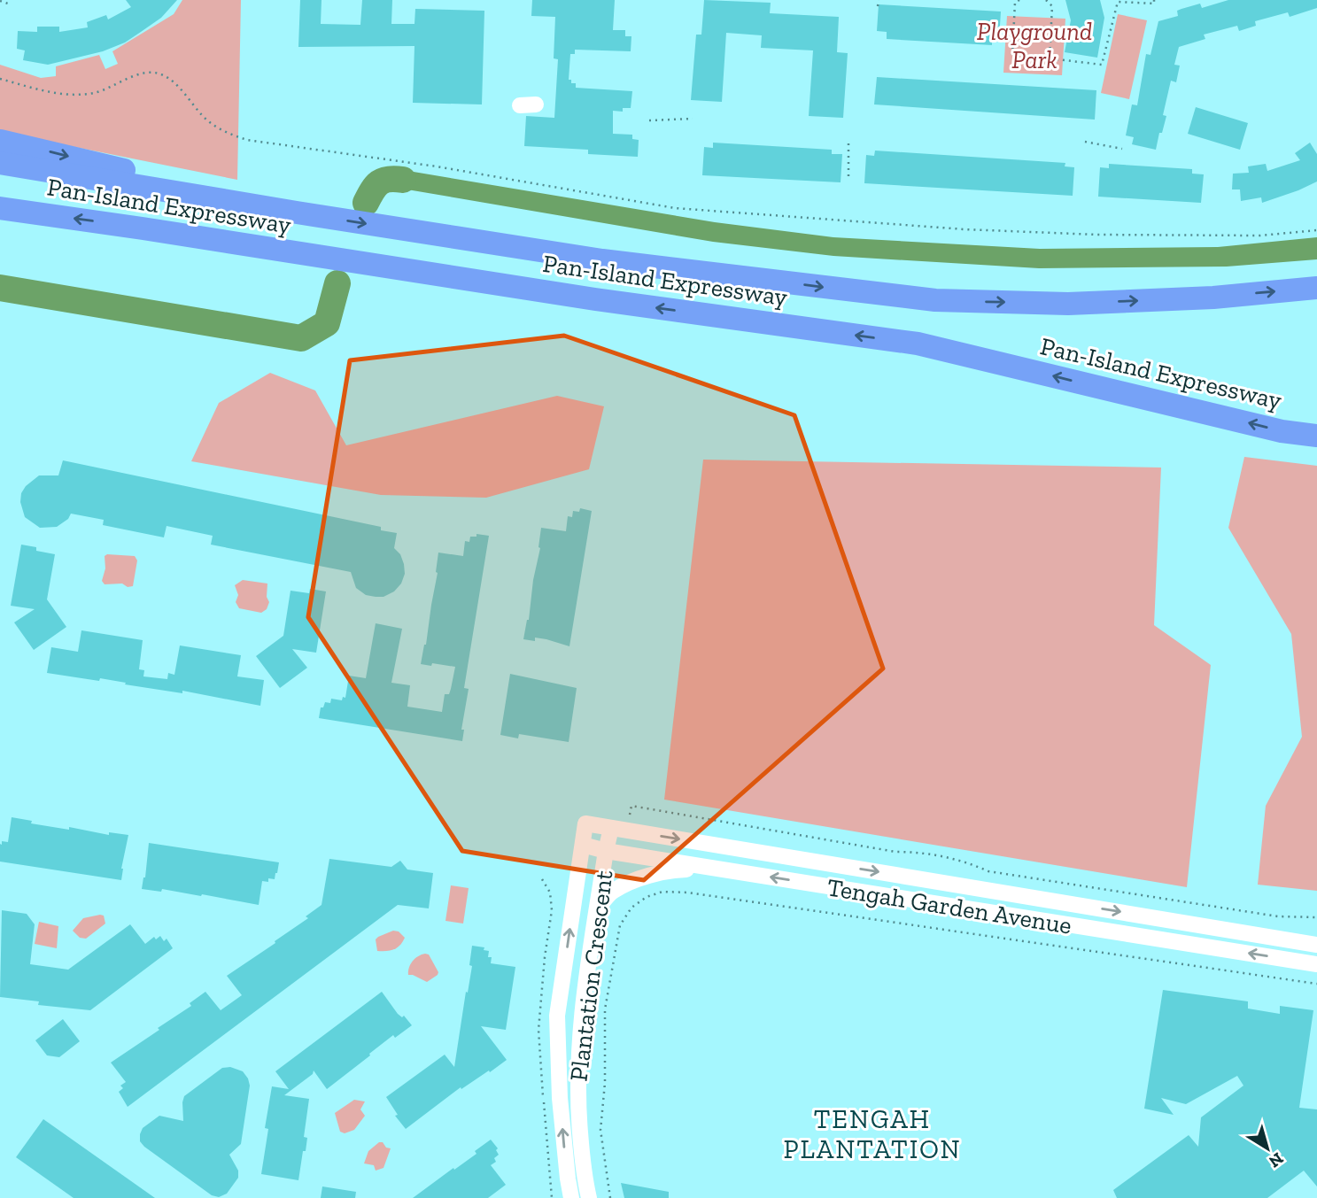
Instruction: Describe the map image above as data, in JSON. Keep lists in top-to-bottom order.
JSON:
{
  "streets": {
    "highway": ["Pan-Island Expressway"],
    "street": ["Tengah Garden Avenue", "Plantation Crescent"]
  },
  "crossings": [
    ["Tengah Garden Avenue", "Plantation Crescent"]
  ],
  "districts": ["TENGAH PLANTATION"],
  "parks": ["Playground Park"],
  "north": "bottom right"
}
